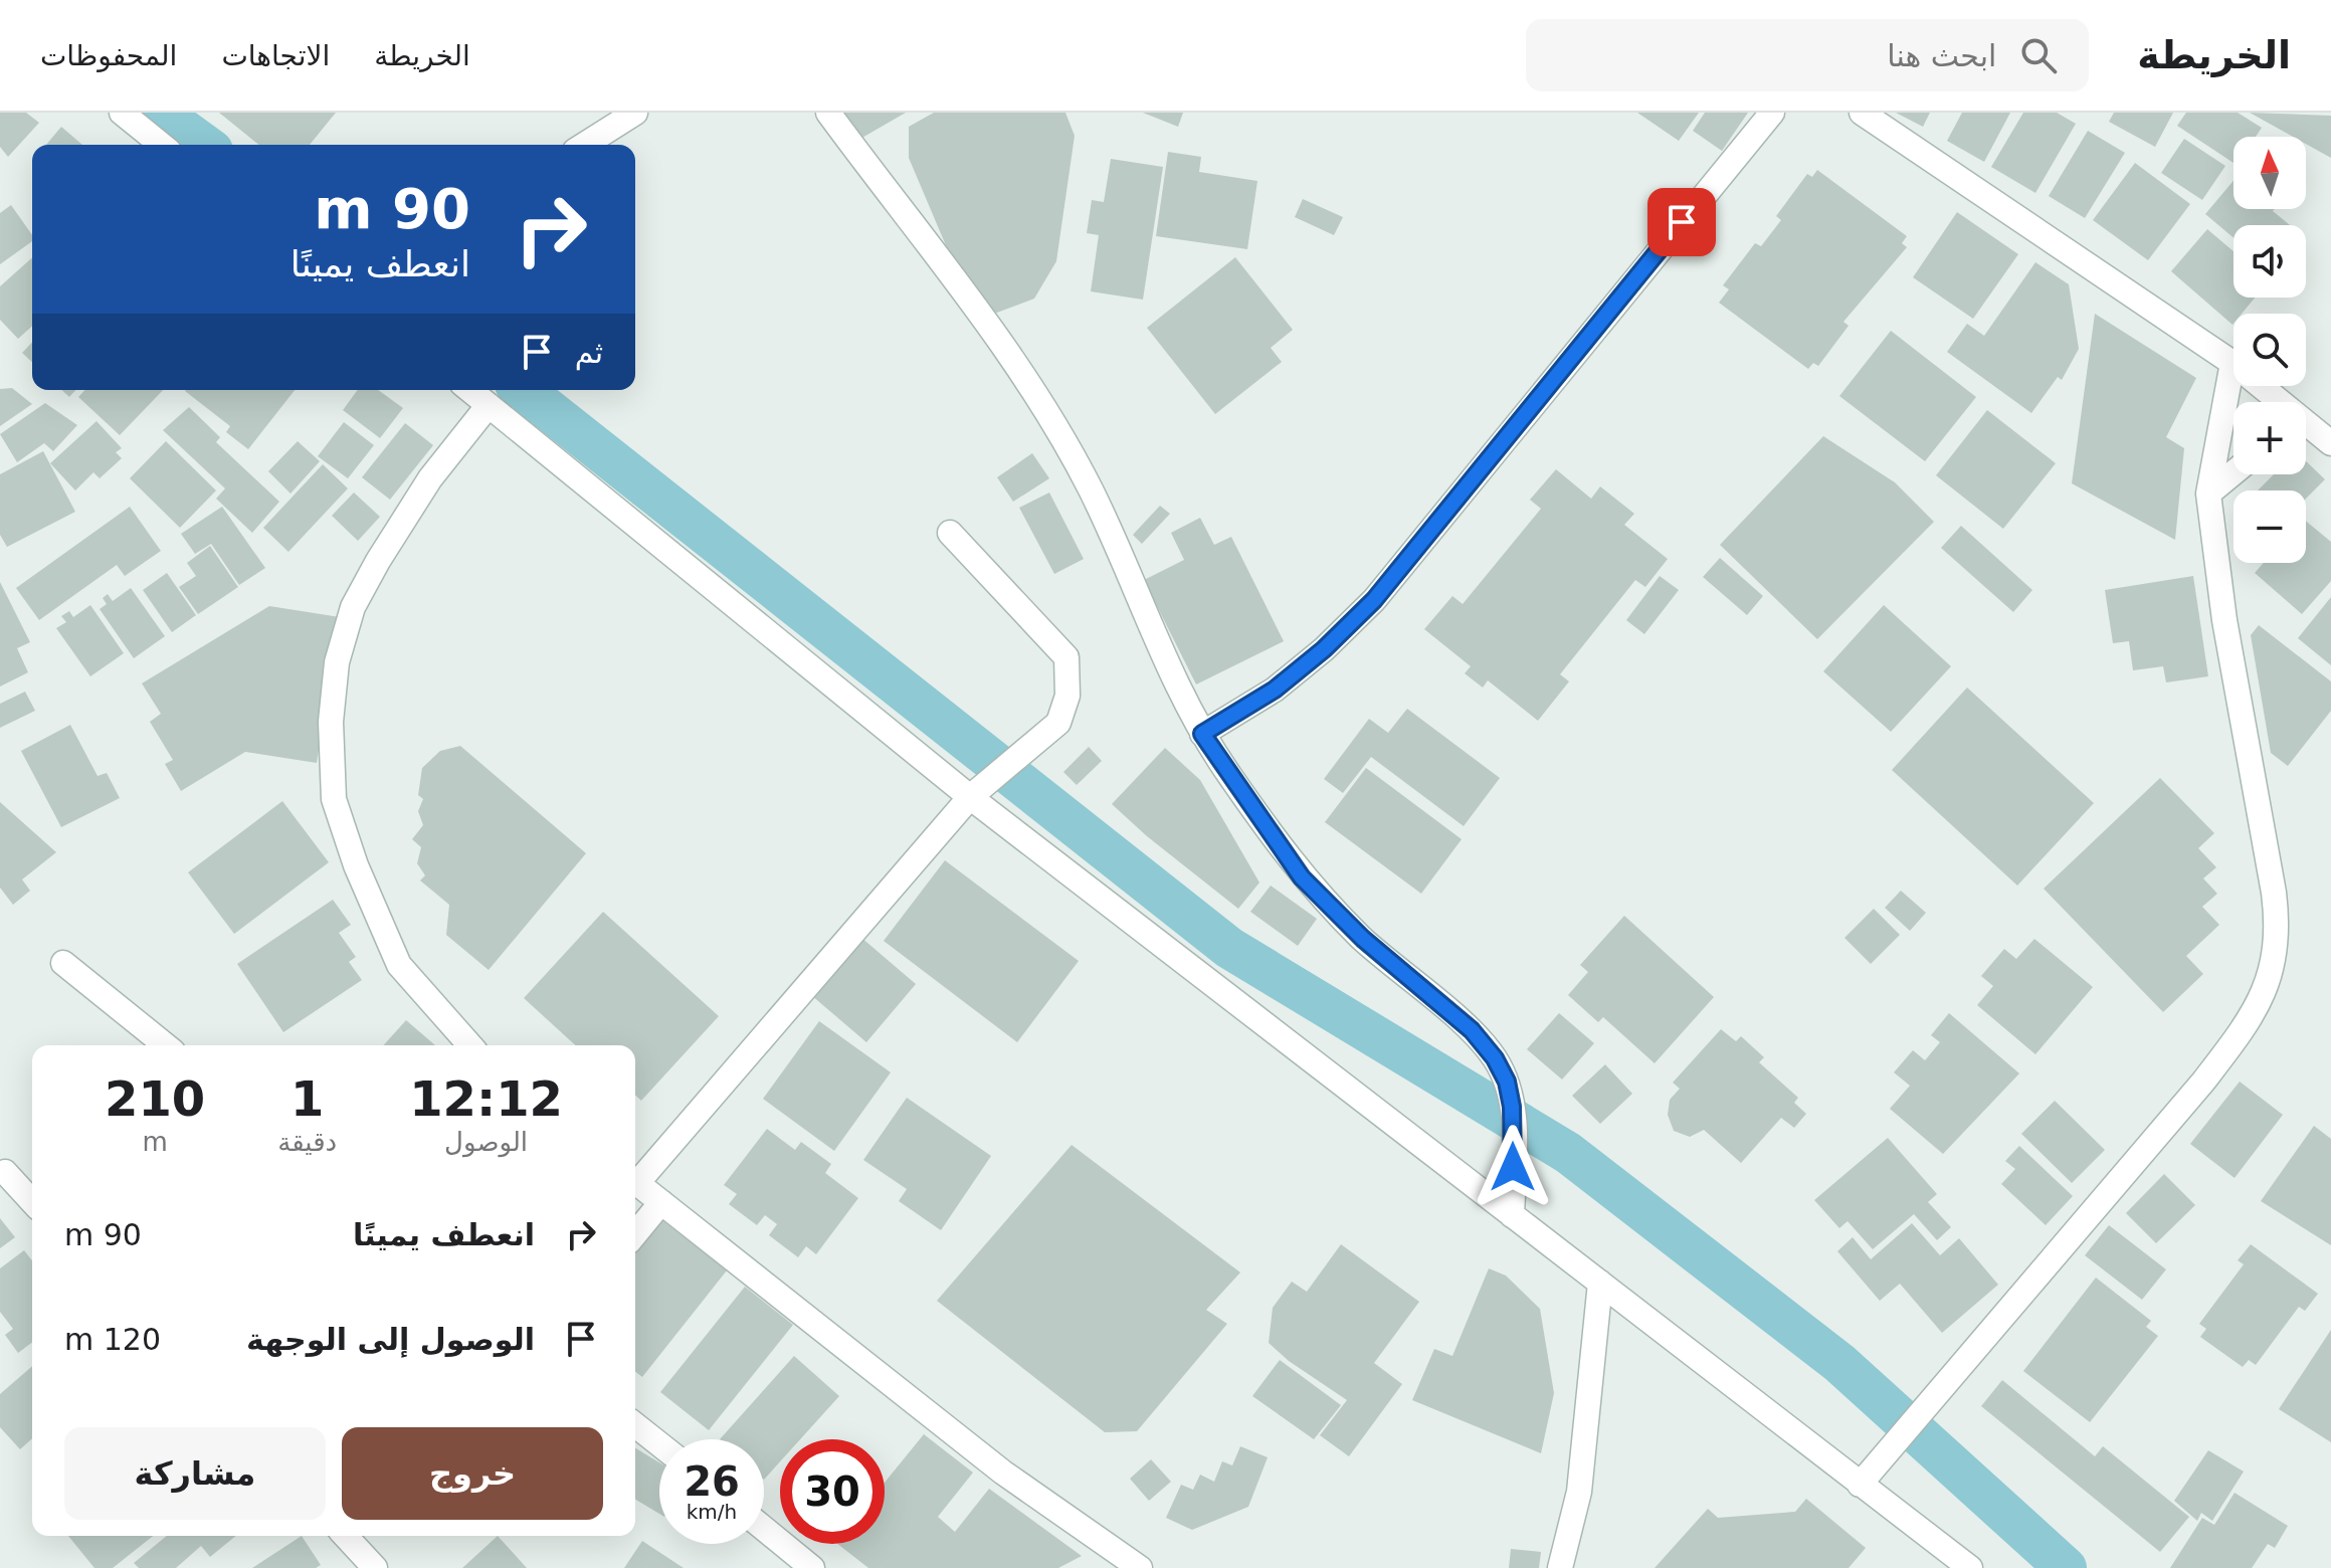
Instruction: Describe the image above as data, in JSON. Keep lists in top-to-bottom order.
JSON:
{
  "north": "top",
  "page": {
    "header": "الخريطة",
    "search": "ابحث هنا",
    "nav": ["الخريطة", "الاتجاهات", "المحفوظات"],
    "map_buttons": ["+", "−"],
    "turn": ["90 m", "انعطف يمينًا"],
    "then": "ثم",
    "eta": [
      "12:12",
      "الوصول",
      "1",
      "دقيقة",
      "210",
      "m"
    ],
    "list": [
      {
        "name": "انعطف يمينًا",
        "value": "90 m"
      },
      {
        "name": "الوصول إلى الوجهة",
        "value": "120 m"
      }
    ],
    "buttons": ["خروج", "مشاركة"],
    "speed": "26 km/h",
    "limit": "30"
  }
}
